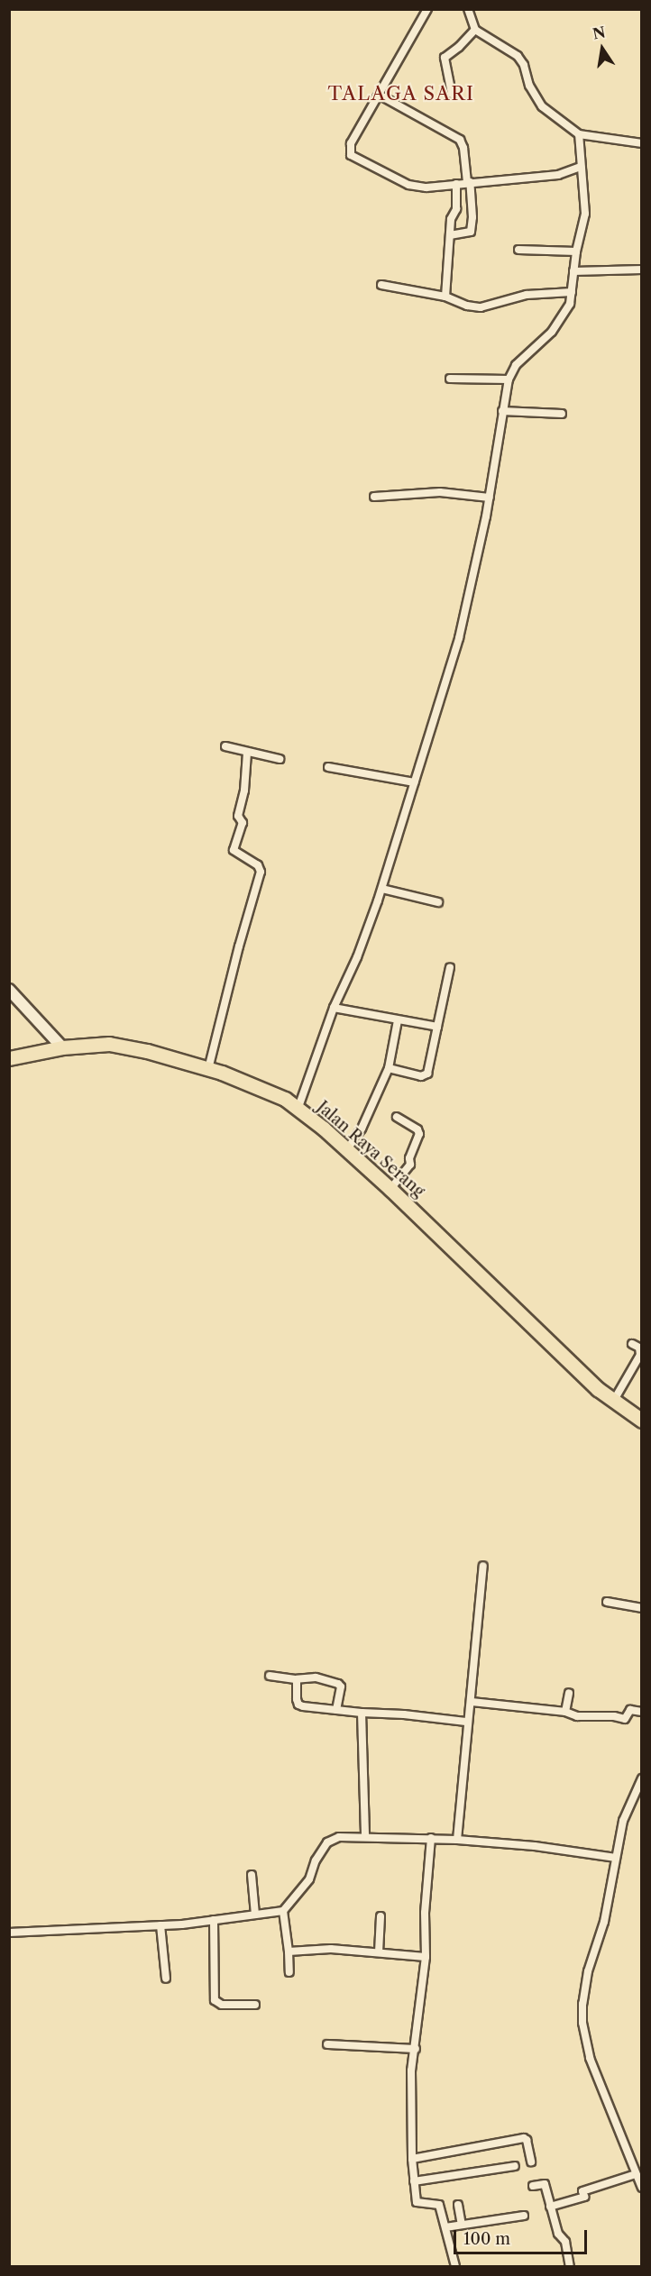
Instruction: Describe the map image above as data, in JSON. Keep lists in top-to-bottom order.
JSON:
{
  "streets": {
    "highway": ["Jalan Raya Serang"]
  },
  "districts": ["TALAGA SARI"],
  "scale_bar": "100 m",
  "north": "top"
}
